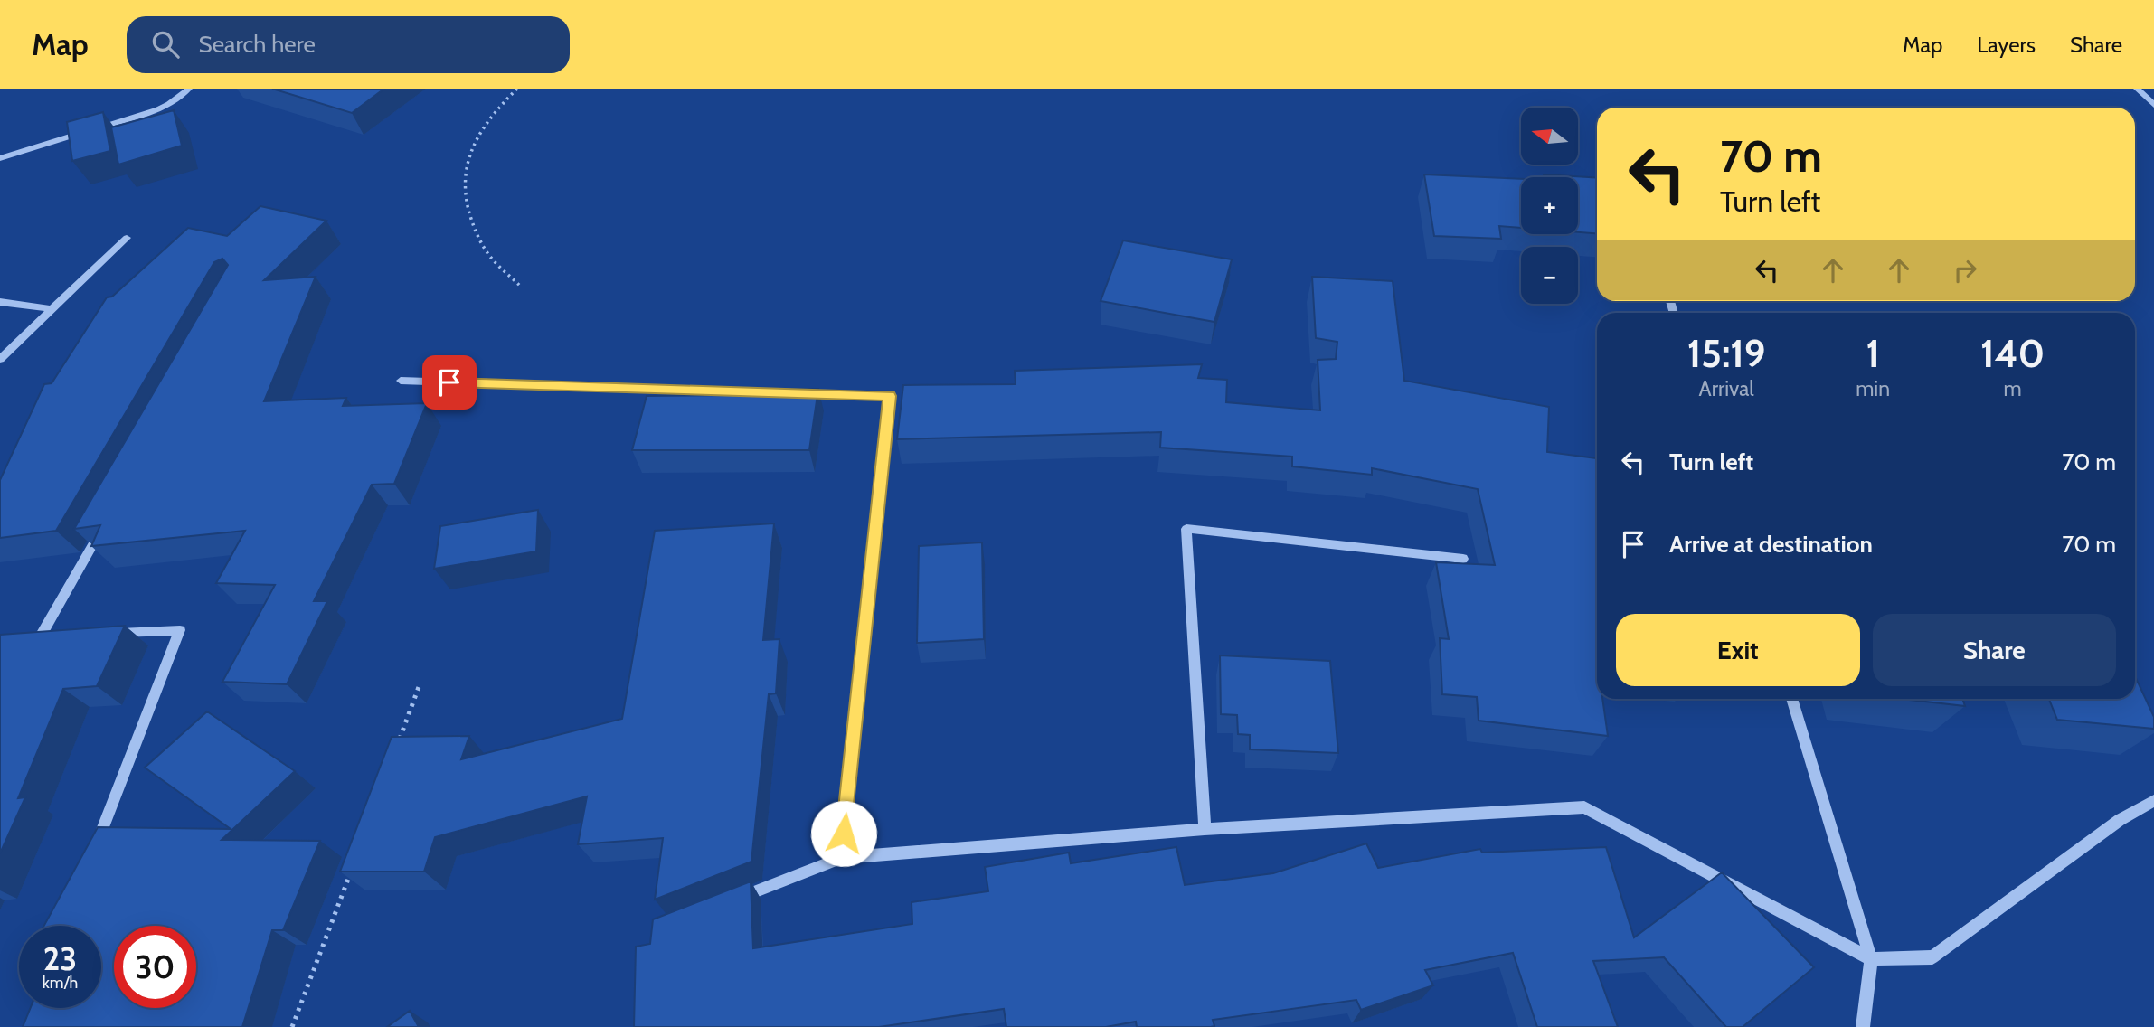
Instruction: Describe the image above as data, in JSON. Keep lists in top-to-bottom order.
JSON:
{
  "north": "left",
  "page": {
    "header": "Map",
    "search": "Search here",
    "nav": ["Map", "Layers", "Share"],
    "map_buttons": ["+", "−"],
    "turn": ["70 m", "Turn left"],
    "eta": [
      "15:19",
      "Arrival",
      "1",
      "min",
      "140",
      "m"
    ],
    "list": [
      {
        "name": "Turn left",
        "value": "70 m"
      },
      {
        "name": "Arrive at destination",
        "value": "70 m"
      }
    ],
    "buttons": ["Exit", "Share"],
    "speed": "23 km/h",
    "limit": "30"
  }
}
